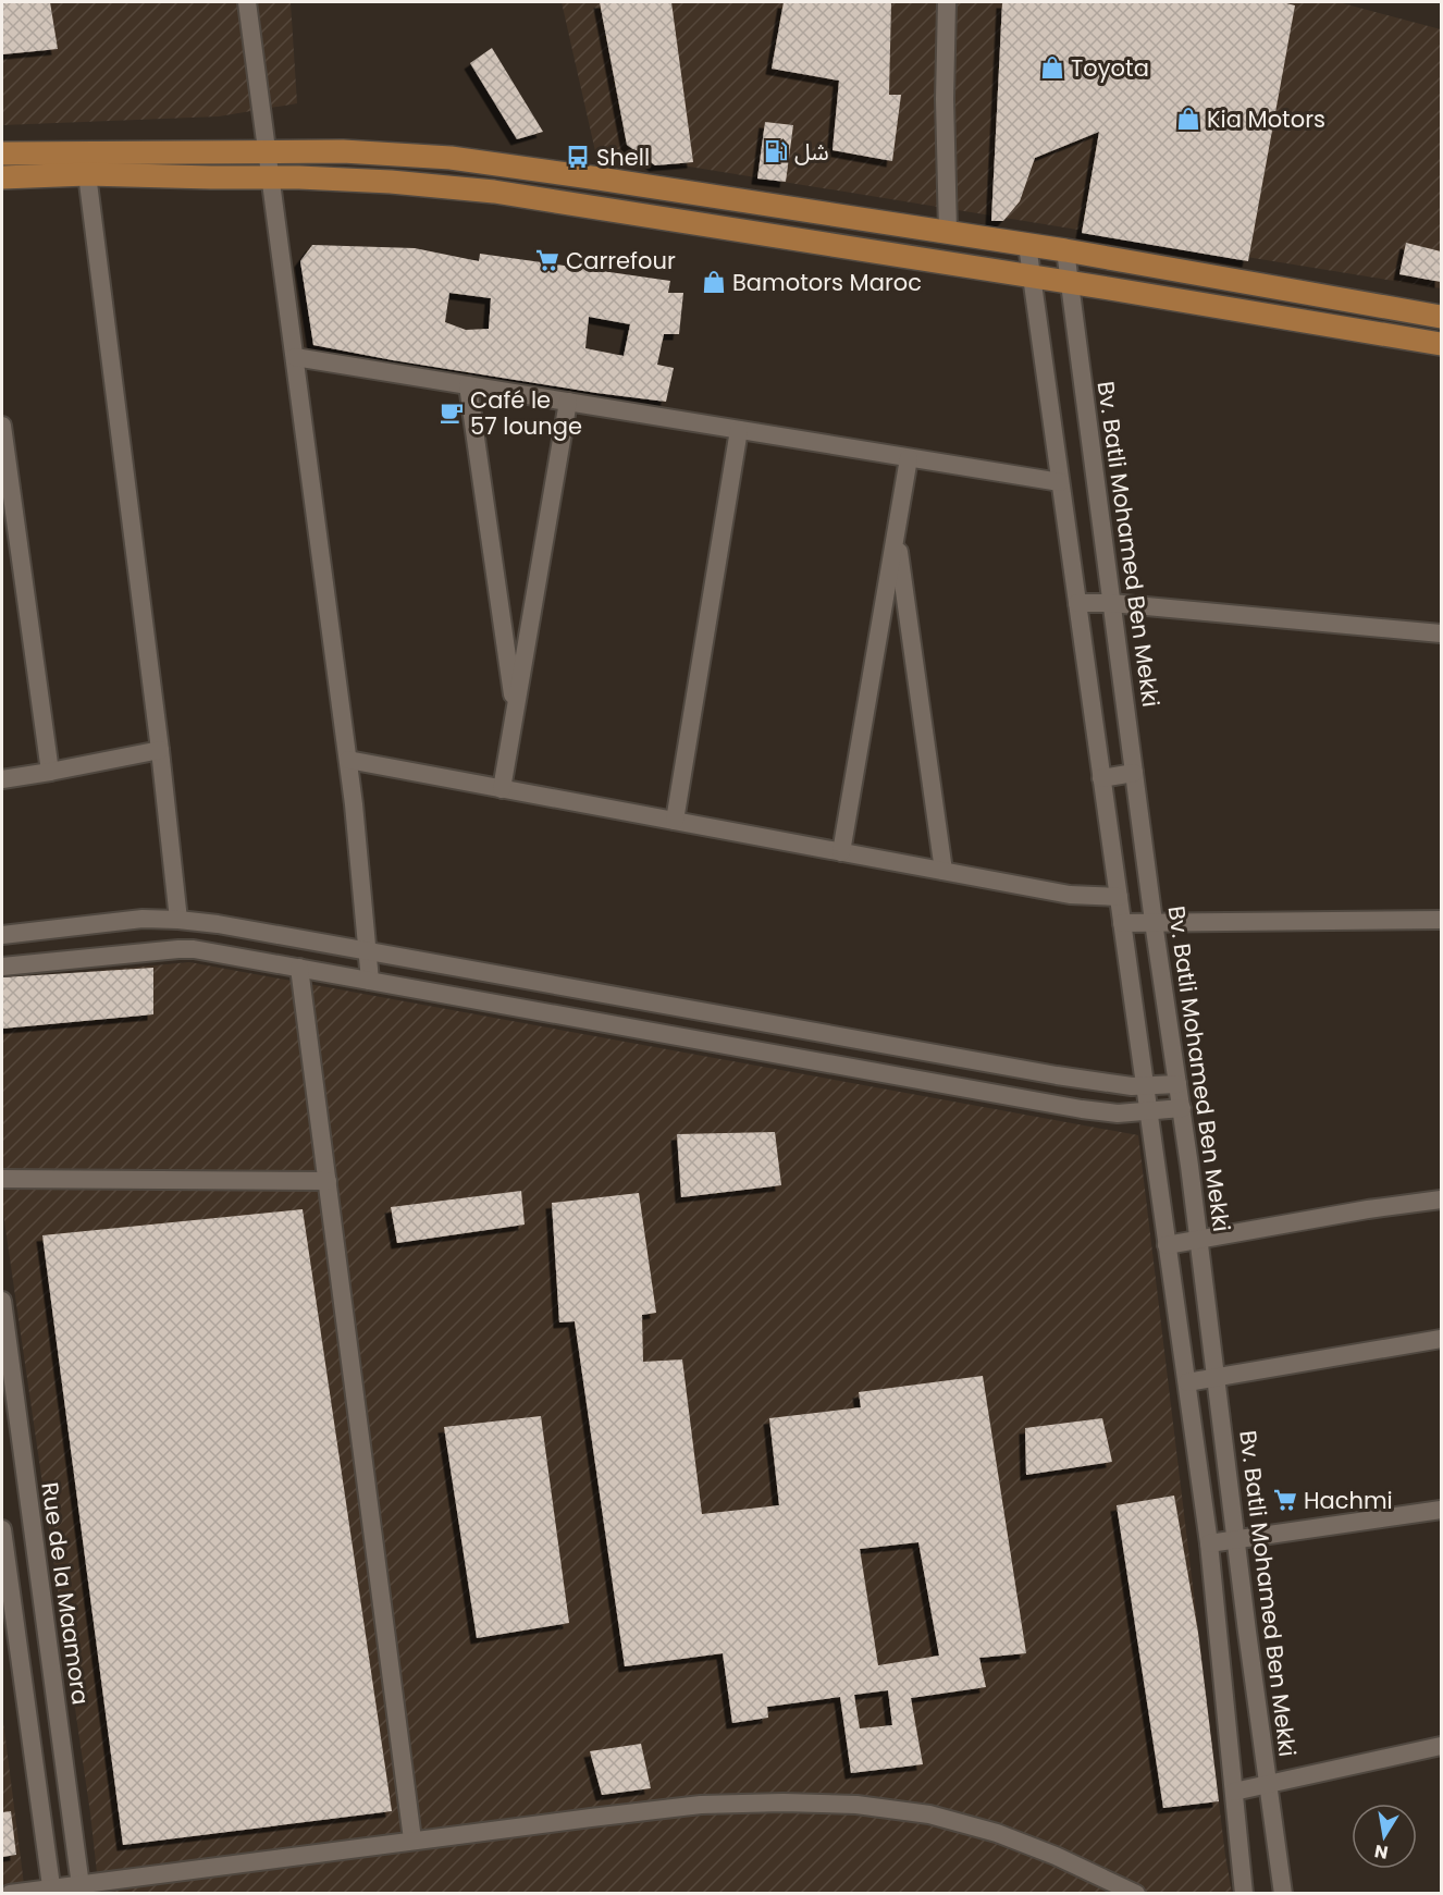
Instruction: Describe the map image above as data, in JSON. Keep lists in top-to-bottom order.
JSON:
{
  "streets": {
    "street": ["Bv. Batli Mohamed Ben Mekki", "Rue de la Maamora"]
  },
  "places": {
    "shop": ["Toyota", "Kia Motors", "Bamotors Maroc"],
    "fuel station": ["شل"],
    "bus stop": ["Shell"],
    "supermarket": ["Carrefour", "Hachmi"],
    "cafe": ["Café le 57 lounge"]
  },
  "north": "bottom"
}
